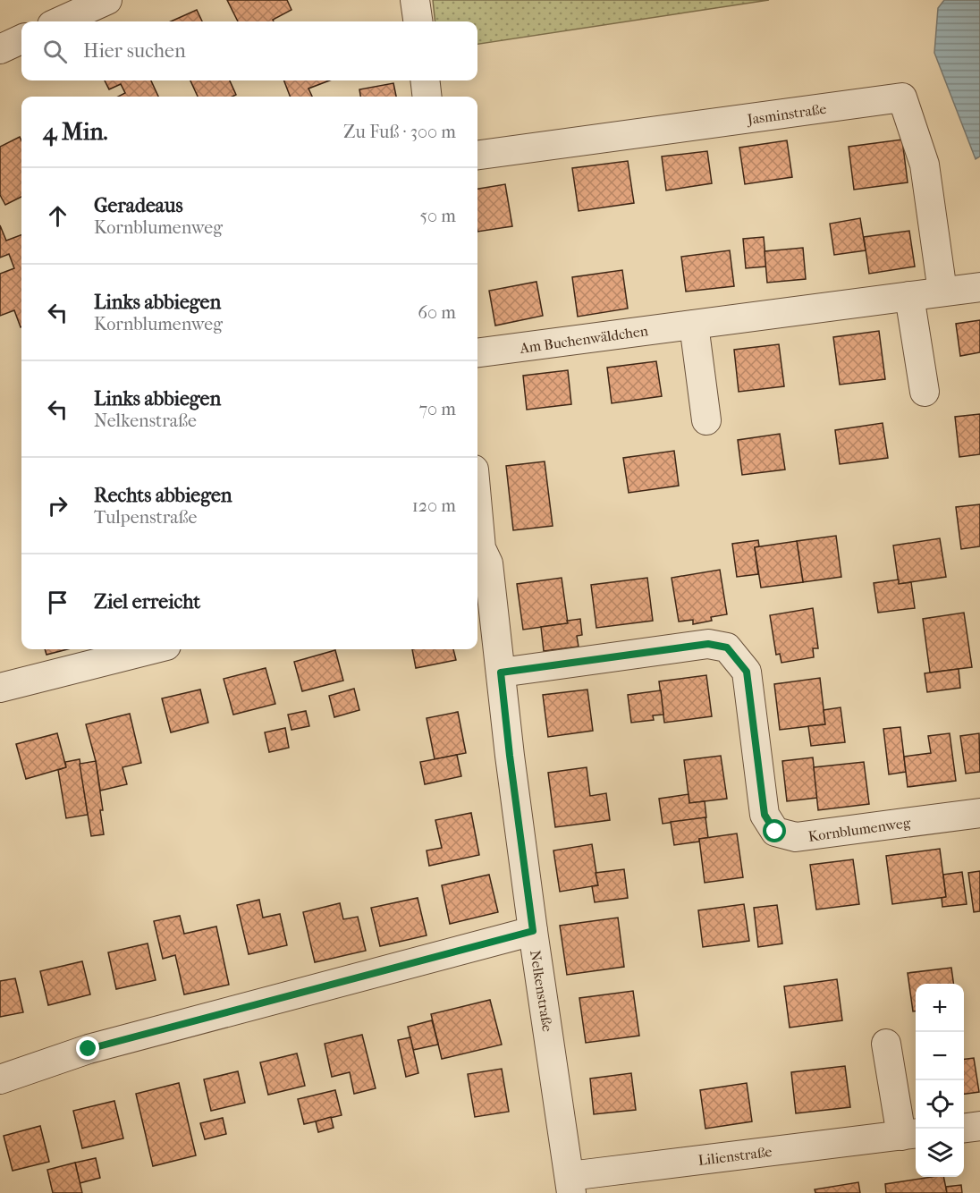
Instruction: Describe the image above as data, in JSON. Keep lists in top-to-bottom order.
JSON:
{
  "streets": {
    "street": [
      "Jasminstraße",
      "Am Buchenwäldchen",
      "Kornblumenweg",
      "Nelkenstraße",
      "Lilienstraße"
    ]
  },
  "crossings": [
    ["Jasminstraße", "Am Buchenwäldchen"],
    ["Kornblumenweg", "Nelkenstraße"],
    ["Nelkenstraße", "Lilienstraße"]
  ],
  "page": {
    "search": "Hier suchen",
    "heading": ["4 Min.", "Zu Fuß · 300 m"],
    "list": [
      ["Geradeaus", "Kornblumenweg", "50 m"],
      ["Links abbiegen", "Kornblumenweg", "60 m"],
      ["Links abbiegen", "Nelkenstraße", "70 m"],
      ["Rechts abbiegen", "Tulpenstraße", "120 m"],
      "Ziel erreicht"
    ],
    "map_buttons": ["+", "−"]
  }
}
